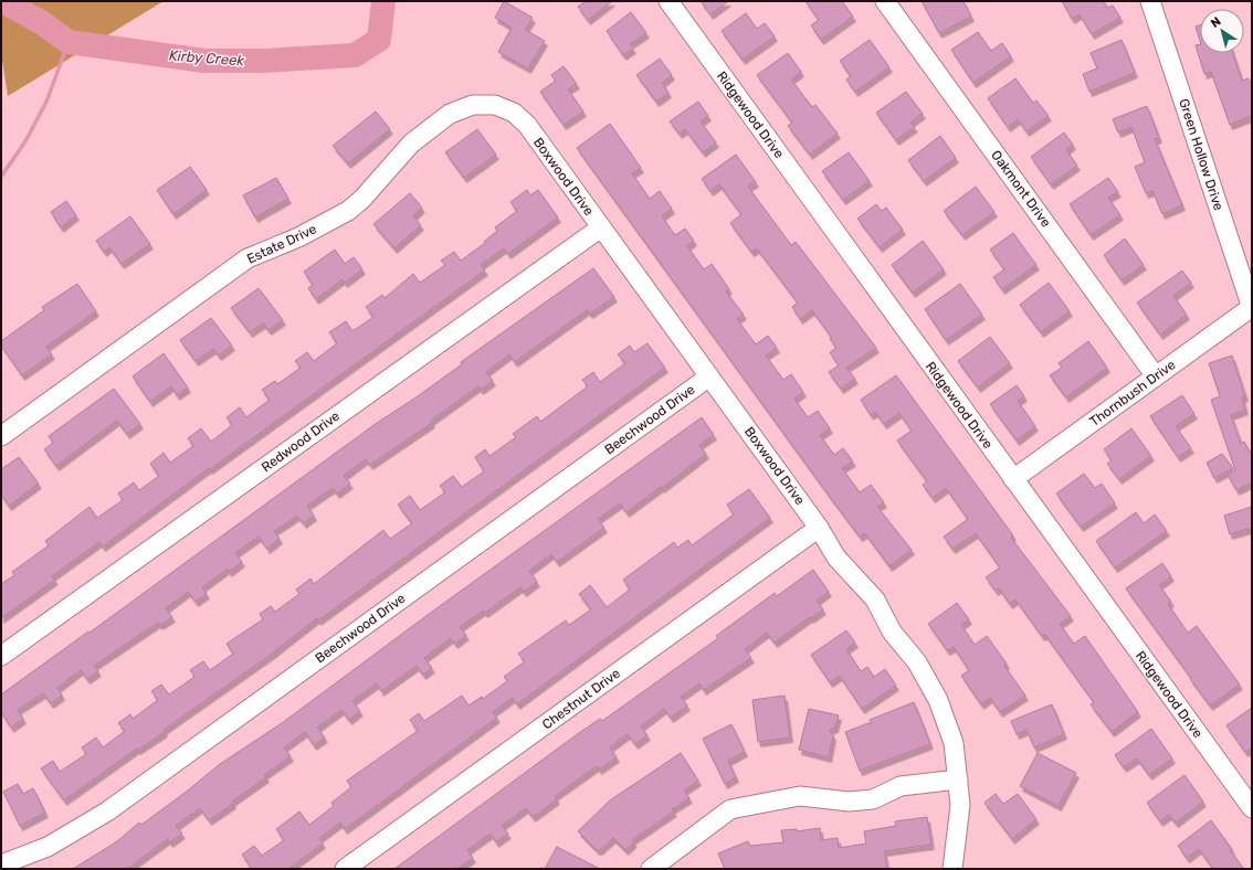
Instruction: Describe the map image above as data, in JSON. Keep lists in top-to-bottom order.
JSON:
{
  "streets": {
    "street": [
      "Ridgewood Drive",
      "Green Hollow Drive",
      "Boxwood Drive",
      "Oakmont Drive",
      "Estate Drive",
      "Thornbush Drive",
      "Beechwood Drive",
      "Redwood Drive",
      "Chestnut Drive"
    ]
  },
  "crossings": [
    ["Ridgewood Drive", "Thornbush Drive"],
    ["Green Hollow Drive", "Thornbush Drive"],
    ["Boxwood Drive", "Estate Drive"],
    ["Boxwood Drive", "Beechwood Drive"],
    ["Boxwood Drive", "Redwood Drive"],
    ["Boxwood Drive", "Chestnut Drive"],
    ["Oakmont Drive", "Thornbush Drive"]
  ],
  "water": ["Kirby Creek"],
  "north": "top left"
}
